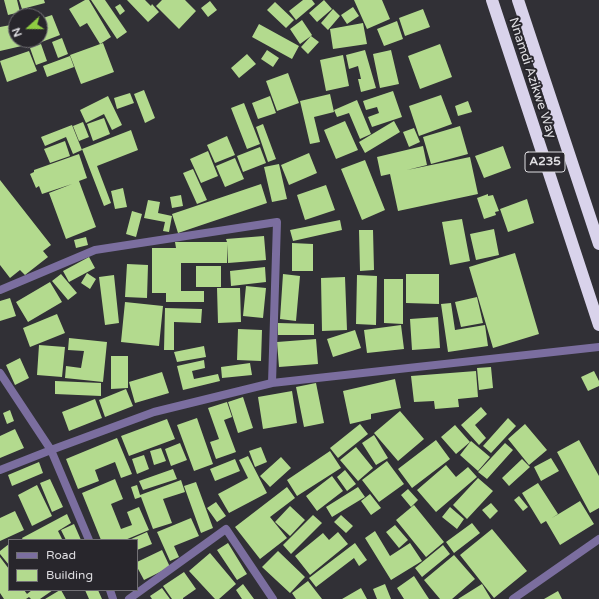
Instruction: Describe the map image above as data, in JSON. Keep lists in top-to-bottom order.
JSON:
{
  "streets": {
    "highway": ["Nnamdi Azikwe Way", "A235"]
  },
  "legend": ["Road", "Building"],
  "north": "left"
}
